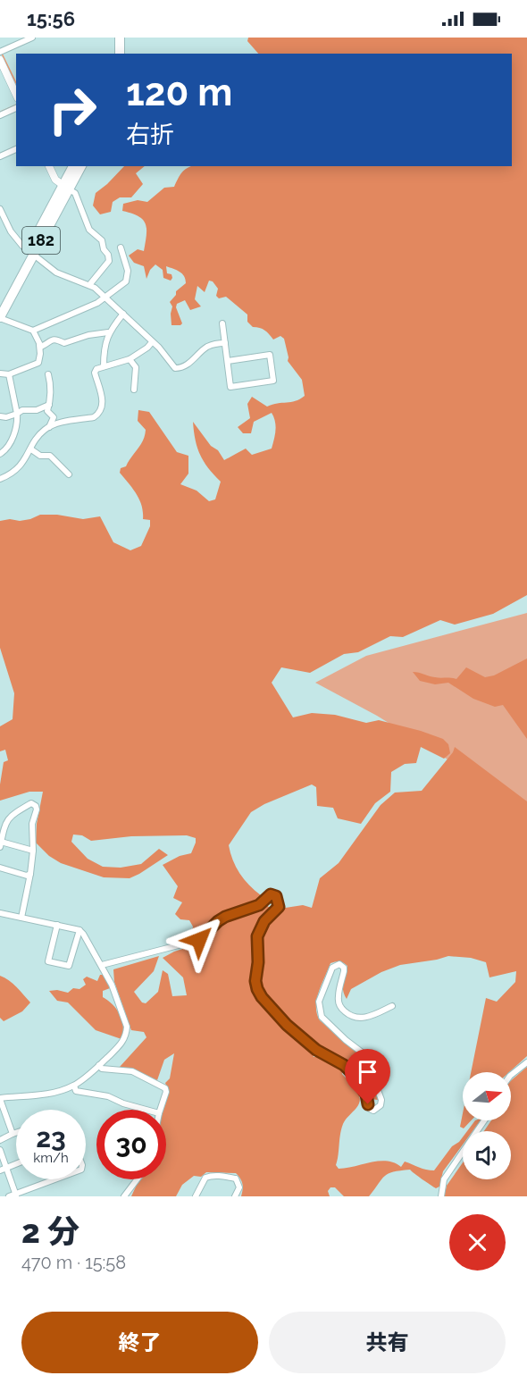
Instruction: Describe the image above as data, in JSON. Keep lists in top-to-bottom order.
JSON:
{
  "streets": {
    "highway": ["182"]
  },
  "north": "right",
  "page": {
    "status": "15:56",
    "turn": ["120 m", "右折"],
    "speed": "23 km/h",
    "limit": "30",
    "heading": ["2 分", "470 m · 15:58"],
    "buttons": ["終了", "共有"]
  }
}
